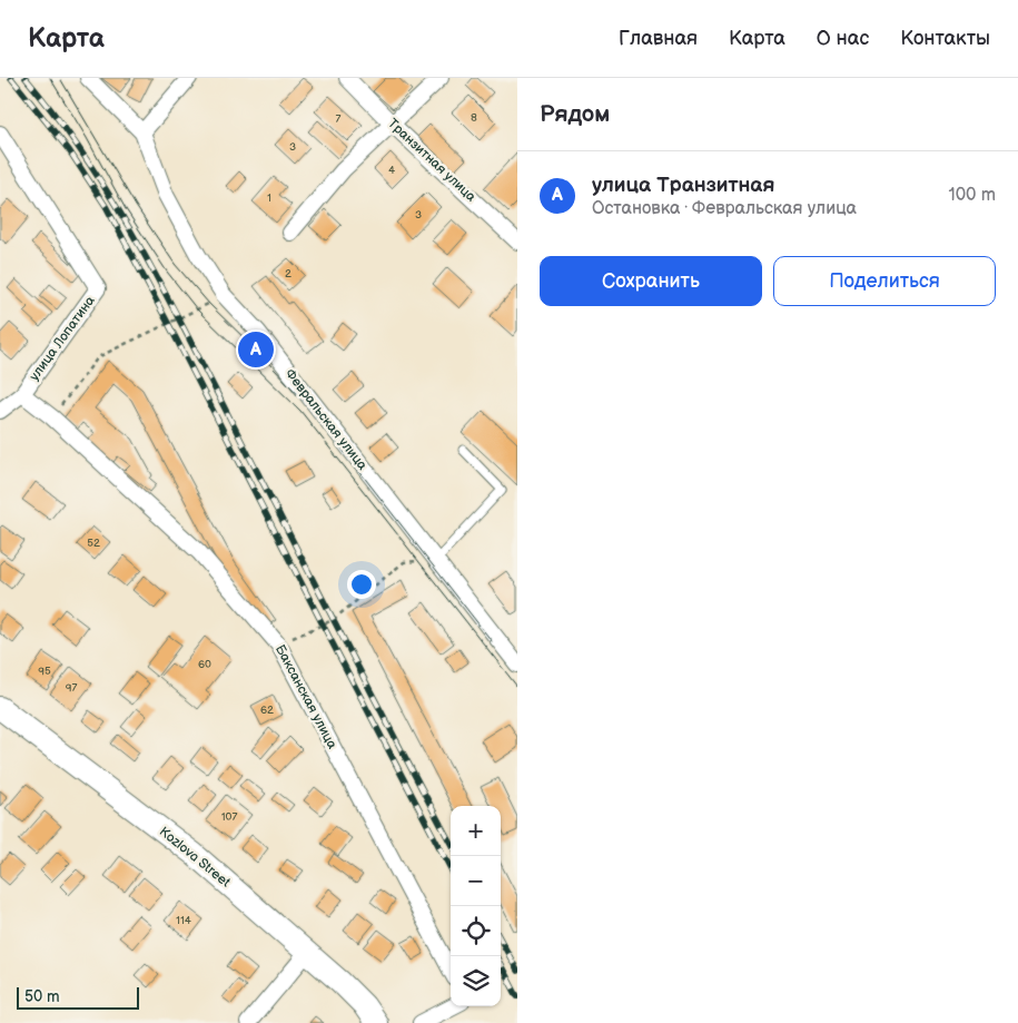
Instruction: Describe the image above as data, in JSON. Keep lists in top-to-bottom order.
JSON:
{
  "streets": {
    "street": [
      "Транзитная улица",
      "улица Лопатина",
      "Февральская улица",
      "Баксанская улица",
      "Kozlova Street"
    ]
  },
  "crossings": [
    ["улица Лопатина", "Баксанская улица"]
  ],
  "house_numbers": [
    "8",
    "7",
    "3",
    "4",
    "1",
    "3",
    "2",
    "52",
    "60",
    "95",
    "97",
    "62",
    "107",
    "114"
  ],
  "scale_bar": "50 m",
  "page": {
    "header": "Карта",
    "nav": [
      "Главная",
      "Карта",
      "О нас",
      "Контакты"
    ],
    "heading": "Рядом",
    "list": [
      {
        "mark": "A",
        "name": "улица Транзитная",
        "note": "Остановка · Февральская улица",
        "value": "100 m"
      }
    ],
    "buttons": ["Сохранить", "Поделиться"],
    "pins": "A",
    "map_buttons": ["+", "−"],
    "scale": "50 m"
  }
}
